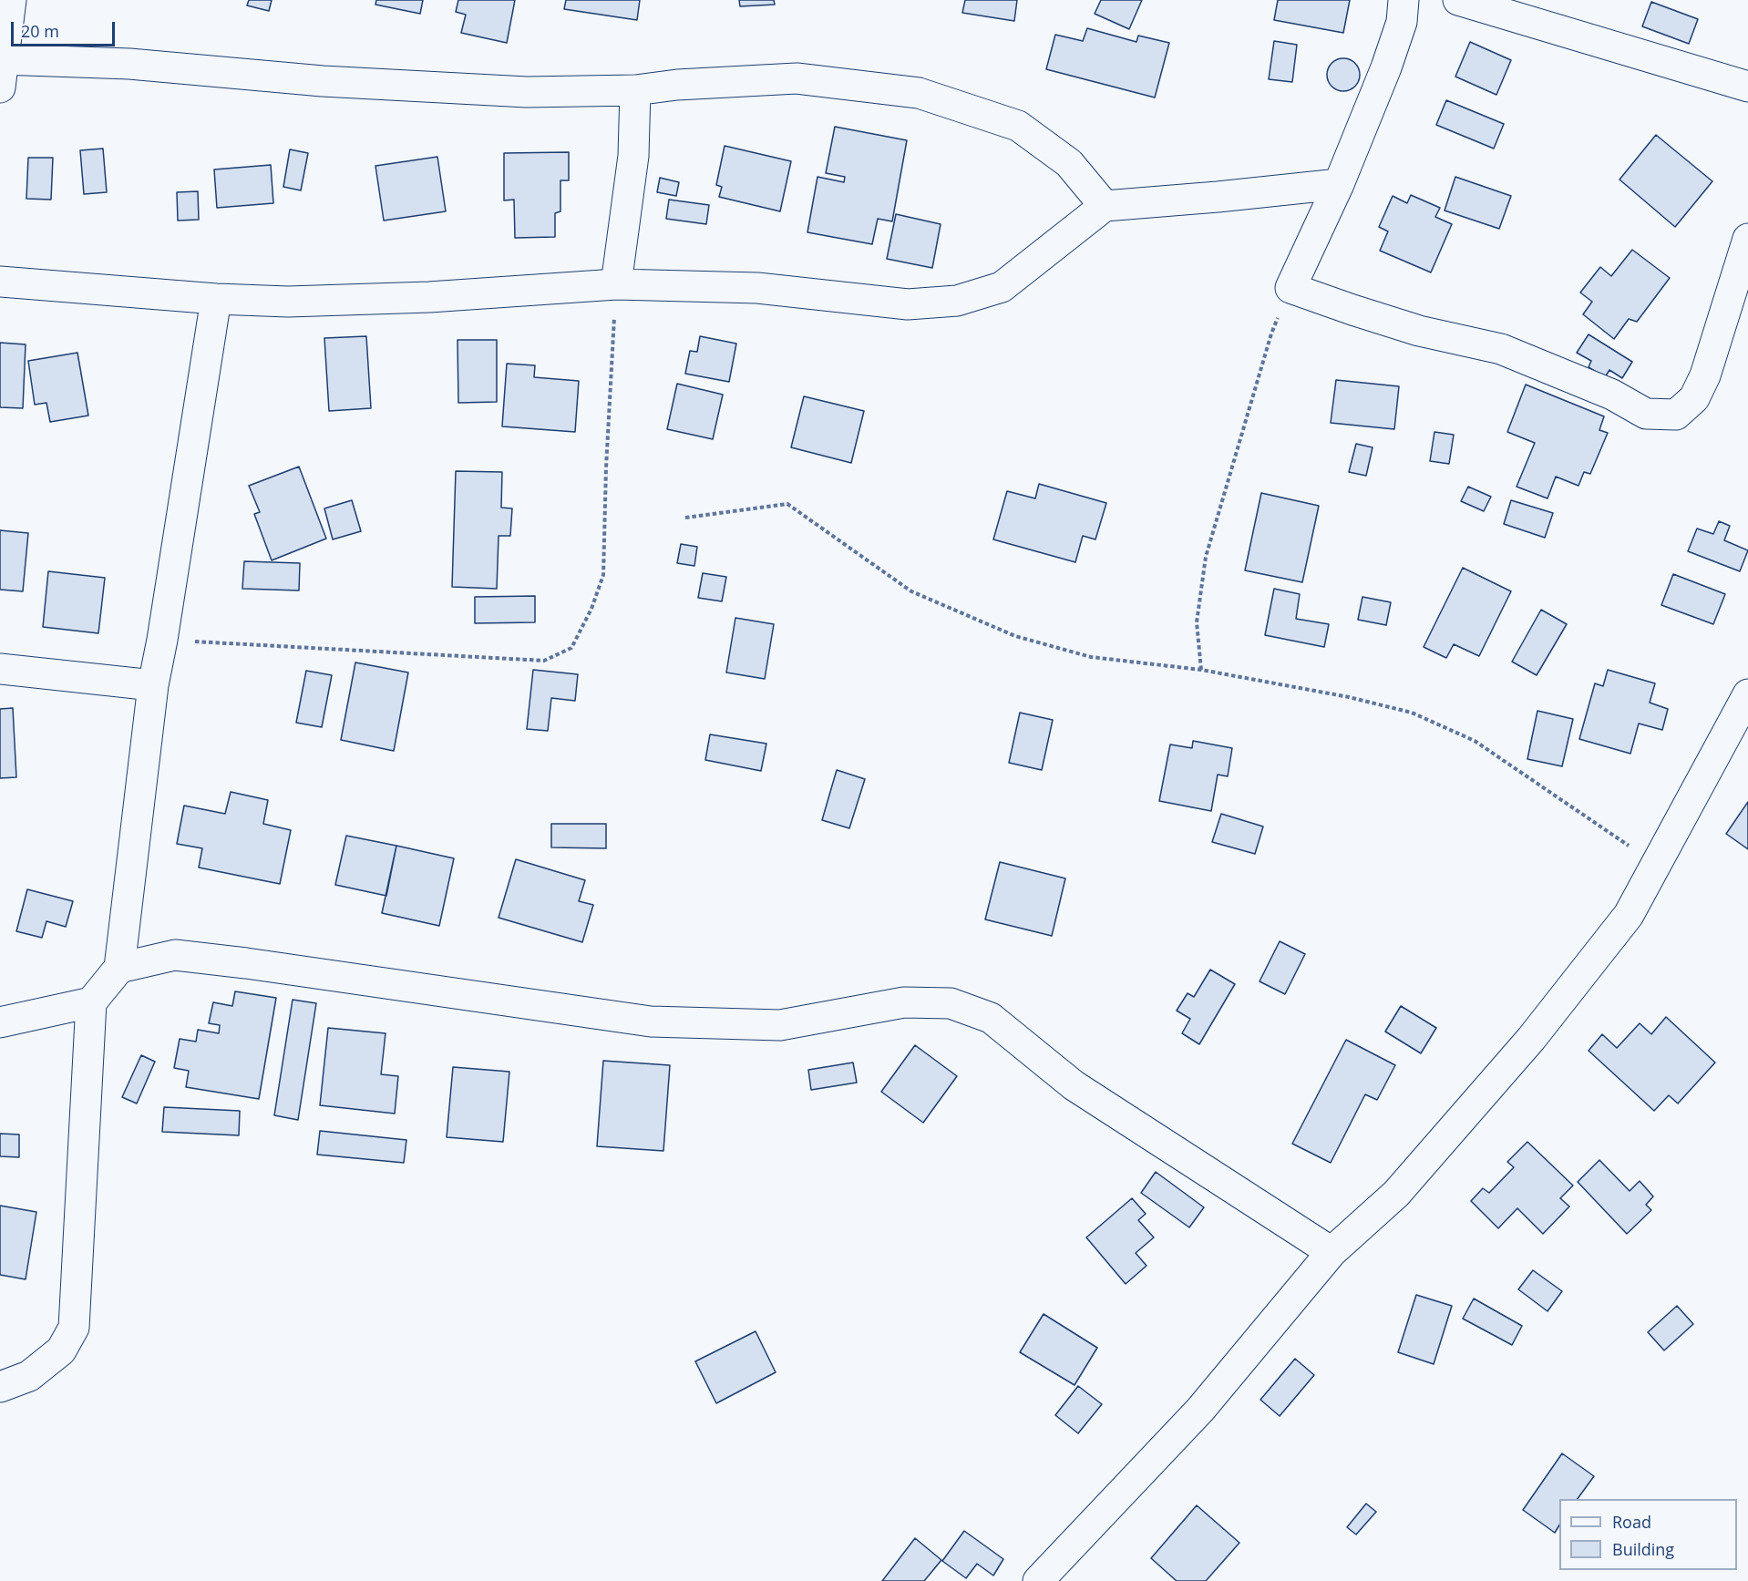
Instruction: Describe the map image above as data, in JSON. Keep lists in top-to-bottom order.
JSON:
{
  "legend": ["Road", "Building"],
  "scale_bar": "20 m"
}
